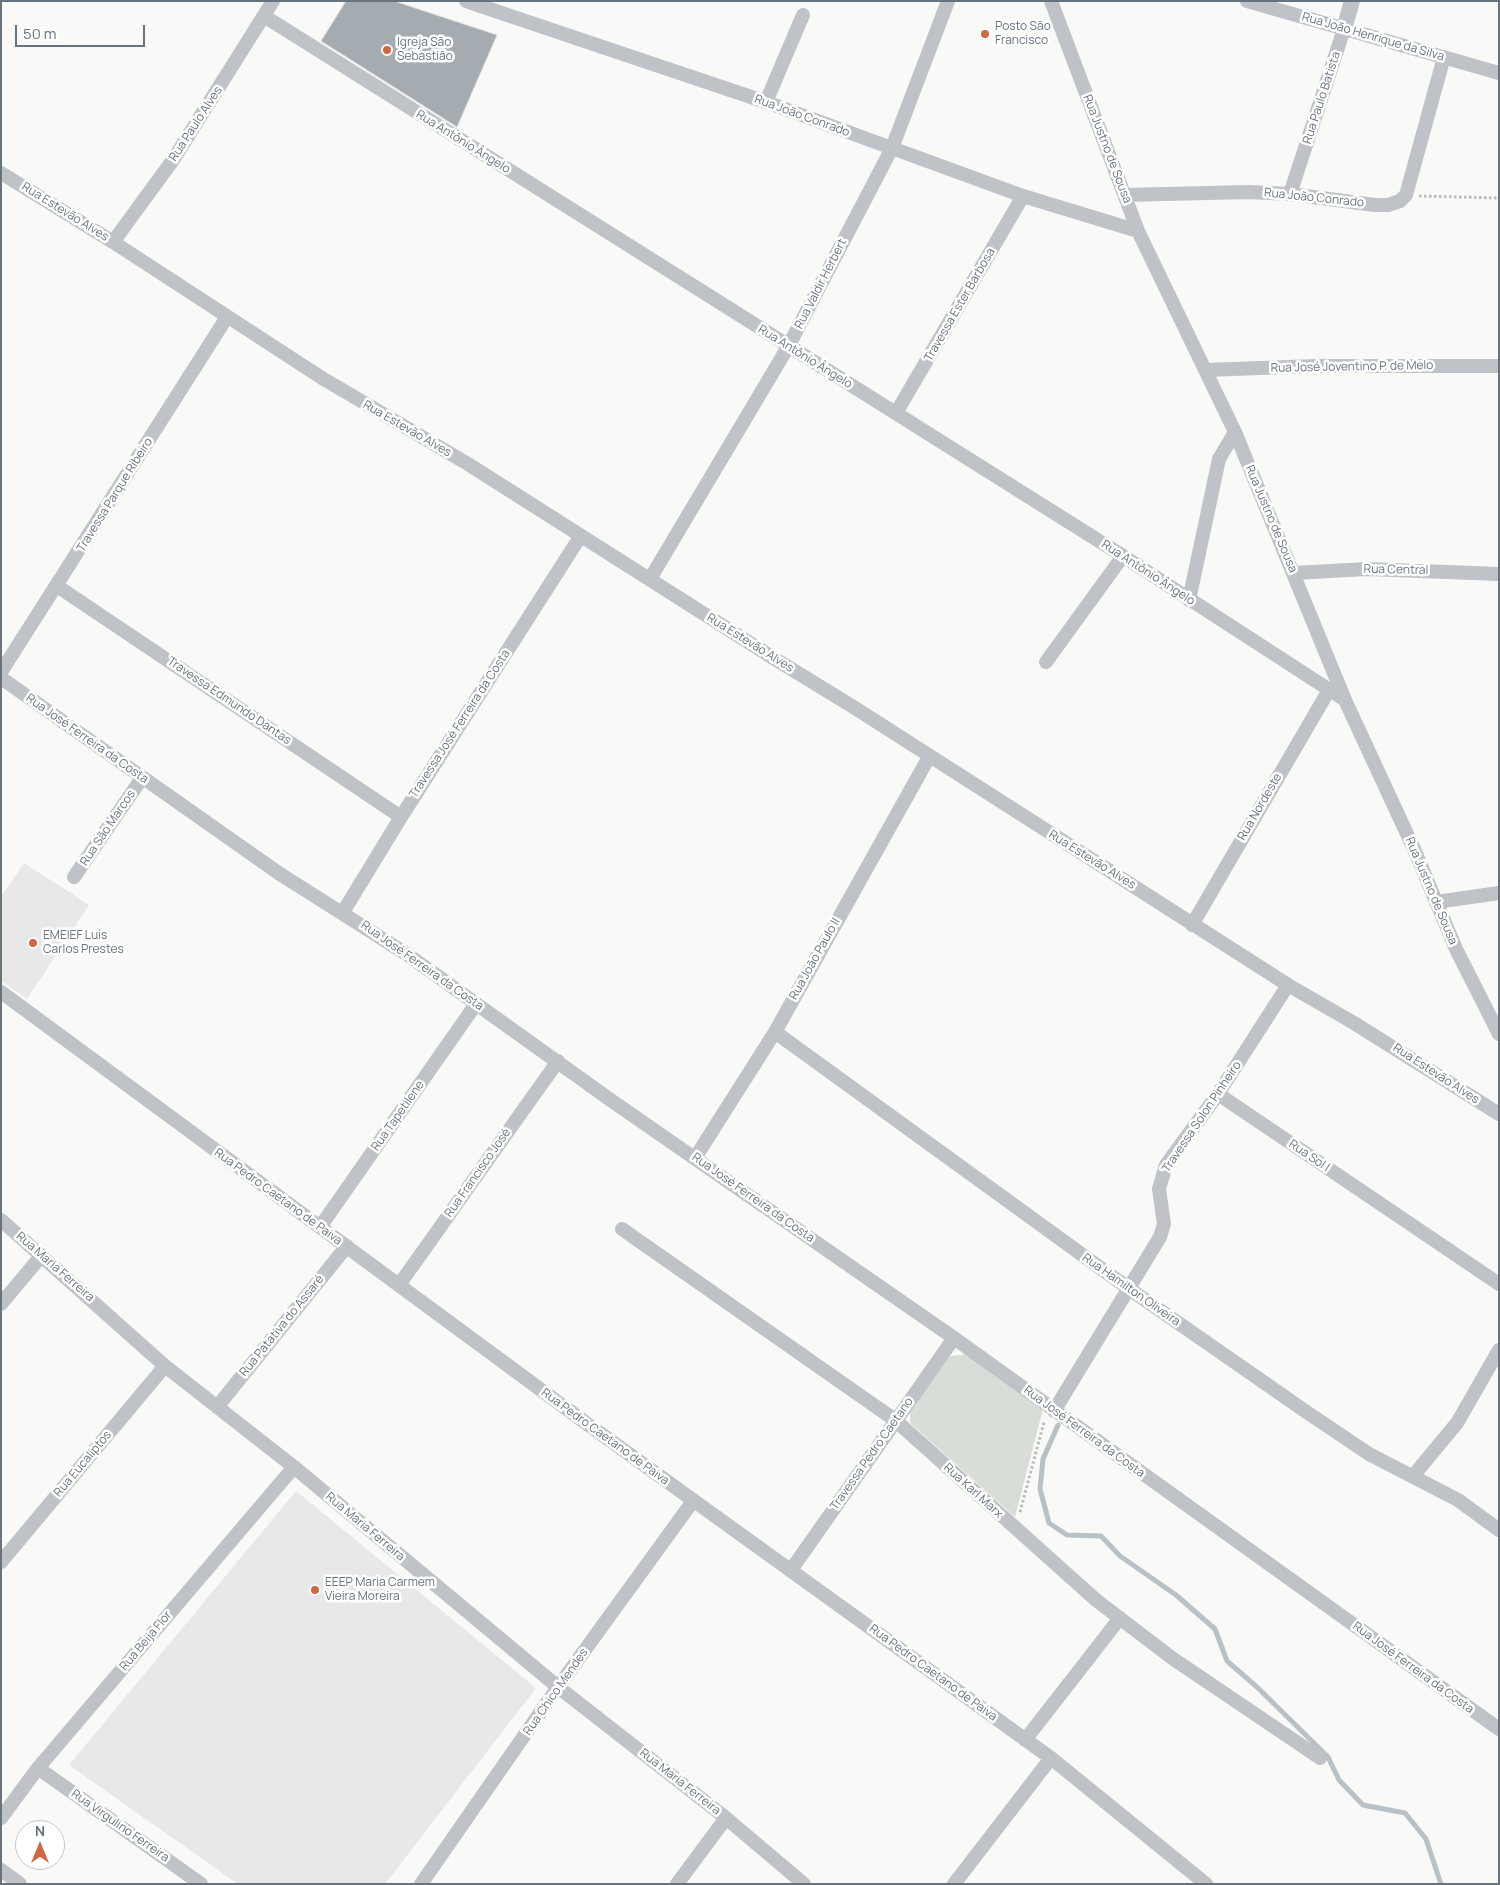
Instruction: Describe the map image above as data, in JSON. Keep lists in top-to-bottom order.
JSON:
{
  "streets": {
    "street": [
      "Rua João Henrique da Silva",
      "Rua Paulo Batista",
      "Rua João Conrado",
      "Rua Paulo Alves",
      "Rua Antônio Ângelo",
      "Rua Justno de Sousa",
      "Rua Estevão Alves",
      "Rua Valdir Herbert",
      "Travessa Ester Barbosa",
      "Rua José Joventino P. de Melo",
      "Travessa Parque Ribeiro",
      "Rua Central",
      "Travessa Edmundo Dantas",
      "Travessa José Ferreira da Costa",
      "Rua José Ferreira da Costa",
      "Rua Nordeste",
      "Rua São Marcos",
      "Rua João Paulo II",
      "Rua Tapetilene",
      "Travessa Solon Pinheiro",
      "Rua Sol I",
      "Rua Francisco José",
      "Rua Pedro Caetano de Paiva",
      "Rua Maria Ferreira",
      "Rua Hamilton Oliveira",
      "Rua Patativa do Assaré",
      "Travessa Pedro Caetano",
      "Rua Eucaliptos",
      "Rua Karl Marx",
      "Rua Beija Flor",
      "Rua Chico Mendes",
      "Rua Virgulino Ferreira"
    ]
  },
  "crossings": [
    ["Rua João Henrique da Silva", "Rua Paulo Batista"],
    ["Rua Paulo Batista", "Rua João Conrado"],
    ["Rua João Conrado", "Rua Justno de Sousa"],
    ["Rua João Conrado", "Rua Valdir Herbert"],
    ["Rua João Conrado", "Travessa Ester Barbosa"],
    ["Rua Paulo Alves", "Rua Antônio Ângelo"],
    ["Rua Paulo Alves", "Rua Estevão Alves"],
    ["Rua Antônio Ângelo", "Rua Justno de Sousa"],
    ["Rua Antônio Ângelo", "Rua Valdir Herbert"],
    ["Rua Antônio Ângelo", "Travessa Ester Barbosa"],
    ["Rua Antônio Ângelo", "Rua Nordeste"],
    ["Rua Justno de Sousa", "Rua José Joventino P. de Melo"],
    ["Rua Justno de Sousa", "Rua Central"],
    ["Rua Estevão Alves", "Rua Valdir Herbert"],
    ["Rua Estevão Alves", "Travessa Parque Ribeiro"],
    ["Rua Estevão Alves", "Travessa José Ferreira da Costa"],
    ["Rua Estevão Alves", "Rua Nordeste"],
    ["Rua Estevão Alves", "Rua João Paulo II"],
    ["Rua Estevão Alves", "Travessa Solon Pinheiro"],
    ["Travessa Parque Ribeiro", "Travessa Edmundo Dantas"],
    ["Travessa Edmundo Dantas", "Travessa José Ferreira da Costa"],
    ["Travessa José Ferreira da Costa", "Rua José Ferreira da Costa"],
    ["Rua José Ferreira da Costa", "Rua São Marcos"],
    ["Rua José Ferreira da Costa", "Rua João Paulo II"],
    ["Rua José Ferreira da Costa", "Rua Tapetilene"],
    ["Rua José Ferreira da Costa", "Travessa Solon Pinheiro"],
    ["Rua José Ferreira da Costa", "Rua Francisco José"],
    ["Rua José Ferreira da Costa", "Travessa Pedro Caetano"],
    ["Rua João Paulo II", "Rua Hamilton Oliveira"],
    ["Rua Tapetilene", "Rua Pedro Caetano de Paiva"],
    ["Travessa Solon Pinheiro", "Rua Sol I"],
    ["Travessa Solon Pinheiro", "Rua Hamilton Oliveira"],
    ["Rua Francisco José", "Rua Pedro Caetano de Paiva"],
    ["Rua Pedro Caetano de Paiva", "Rua Patativa do Assaré"],
    ["Rua Pedro Caetano de Paiva", "Travessa Pedro Caetano"],
    ["Rua Pedro Caetano de Paiva", "Rua Chico Mendes"],
    ["Rua Maria Ferreira", "Rua Patativa do Assaré"],
    ["Rua Maria Ferreira", "Rua Eucaliptos"],
    ["Rua Maria Ferreira", "Rua Beija Flor"],
    ["Rua Maria Ferreira", "Rua Chico Mendes"],
    ["Travessa Pedro Caetano", "Rua Karl Marx"],
    ["Rua Beija Flor", "Rua Virgulino Ferreira"]
  ],
  "places": [
    "Posto São Francisco",
    "Igreja São Sebastião",
    "EMEIEF Luís Carlos Prestes",
    "EEEP Maria Carmem Vieira Moreira"
  ],
  "scale_bar": "50 m",
  "north": "top"
}
